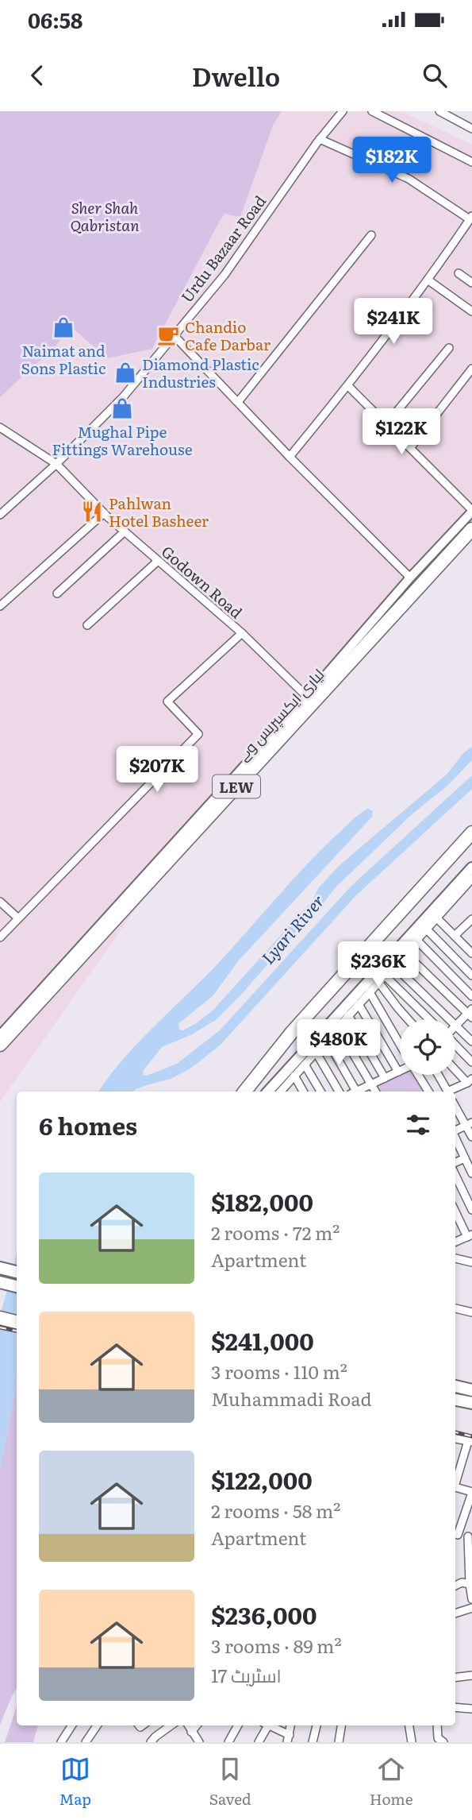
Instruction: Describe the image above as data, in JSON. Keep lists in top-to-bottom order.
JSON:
{
  "streets": {
    "highway": ["لیاری ایکسپریس وے", "LEW"],
    "street": ["Urdu Bazaar Road", "Godown Road"]
  },
  "crossings": [
    ["Urdu Bazaar Road", "Godown Road"]
  ],
  "water": ["Lyari River"],
  "parks": ["Sher Shah Qabristan"],
  "places": {
    "shop": ["Naimat and Sons Plastic", "Diamond Plastic Industries", "Mughal Pipe Fittings Warehouse"],
    "cafe": ["Chandio Cafe Darbar"],
    "restaurant": ["Pahlwan Hotel Basheer"]
  },
  "page": {
    "status": "06:58",
    "header": "Dwello",
    "price": [
      "$182K",
      "$241K",
      "$122K",
      "$207K",
      "$236K",
      "$480K"
    ],
    "heading": "6 homes",
    "list": [
      {
        "name": "$182,000",
        "note": "2 rooms · 72 m² · Apartment"
      },
      {
        "name": "$241,000",
        "note": "3 rooms · 110 m² · Muhammadi Road"
      },
      {
        "name": "$122,000",
        "note": "2 rooms · 58 m² · Apartment"
      },
      {
        "name": "$236,000",
        "note": "3 rooms · 89 m² · اسٹریٹ 17"
      }
    ],
    "tabs": ["Map", "Saved", "Home"]
  }
}
